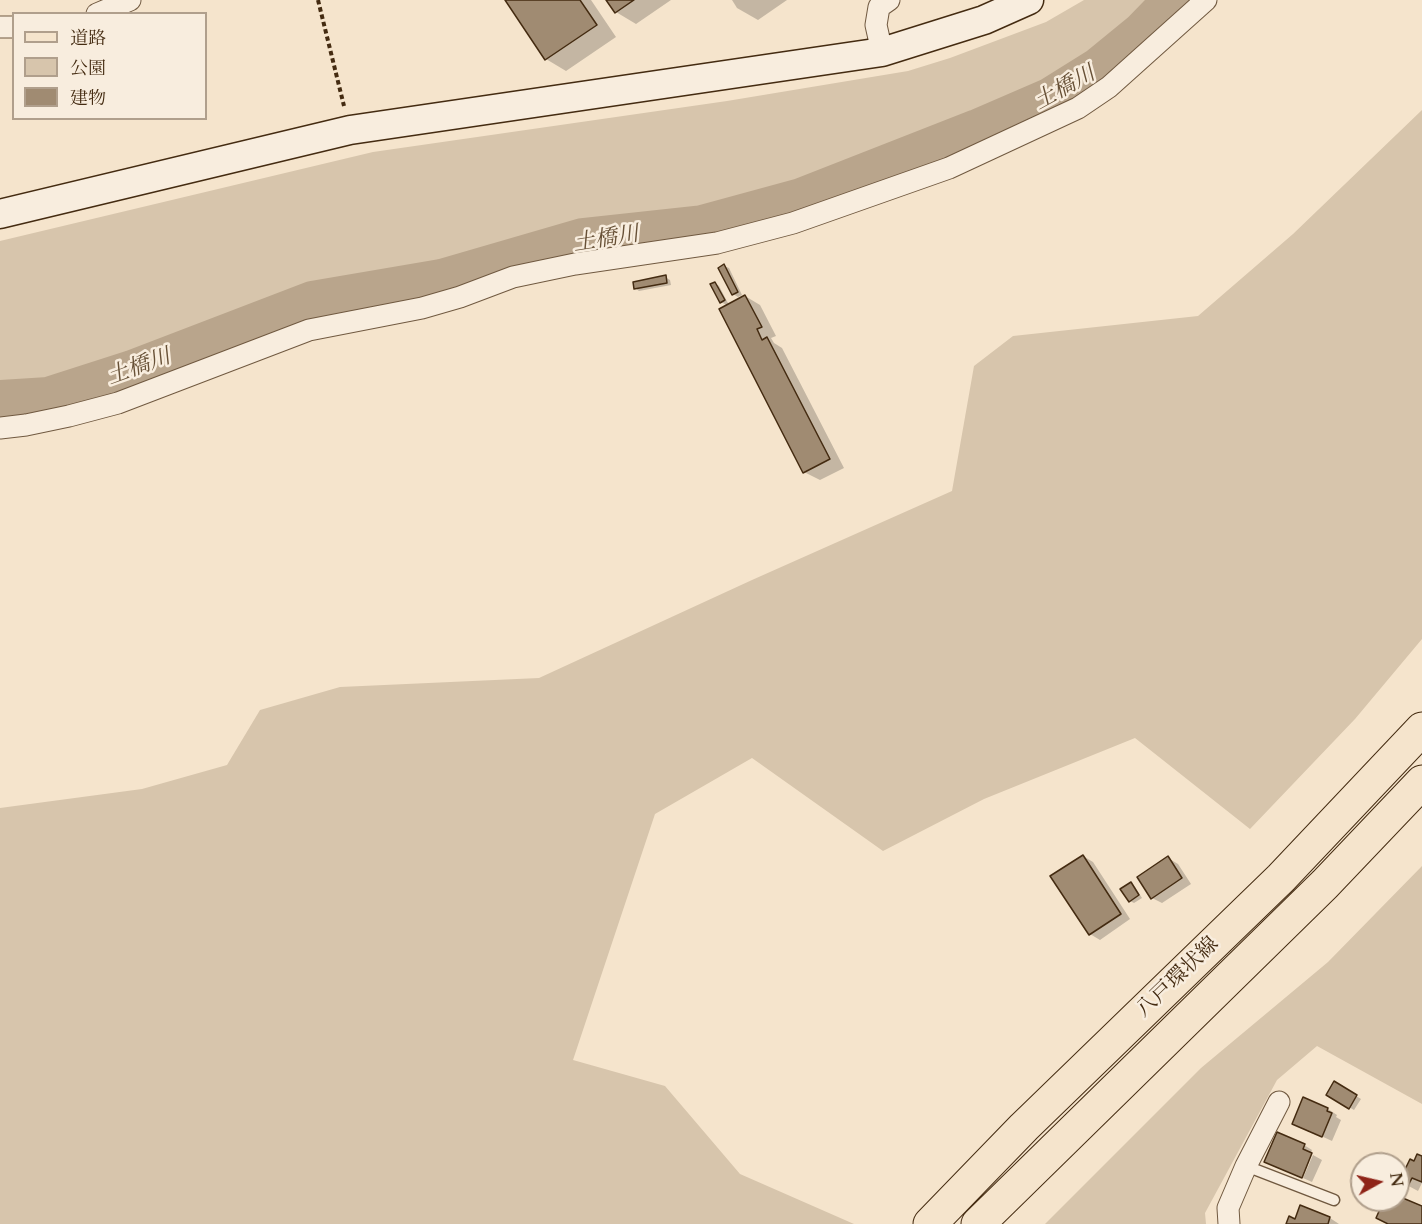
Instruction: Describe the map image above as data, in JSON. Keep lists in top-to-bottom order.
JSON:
{
  "streets": {
    "main road": ["八戸環状線"]
  },
  "water": ["土橋川"],
  "legend": ["道路", "公園", "建物"],
  "north": "right"
}
